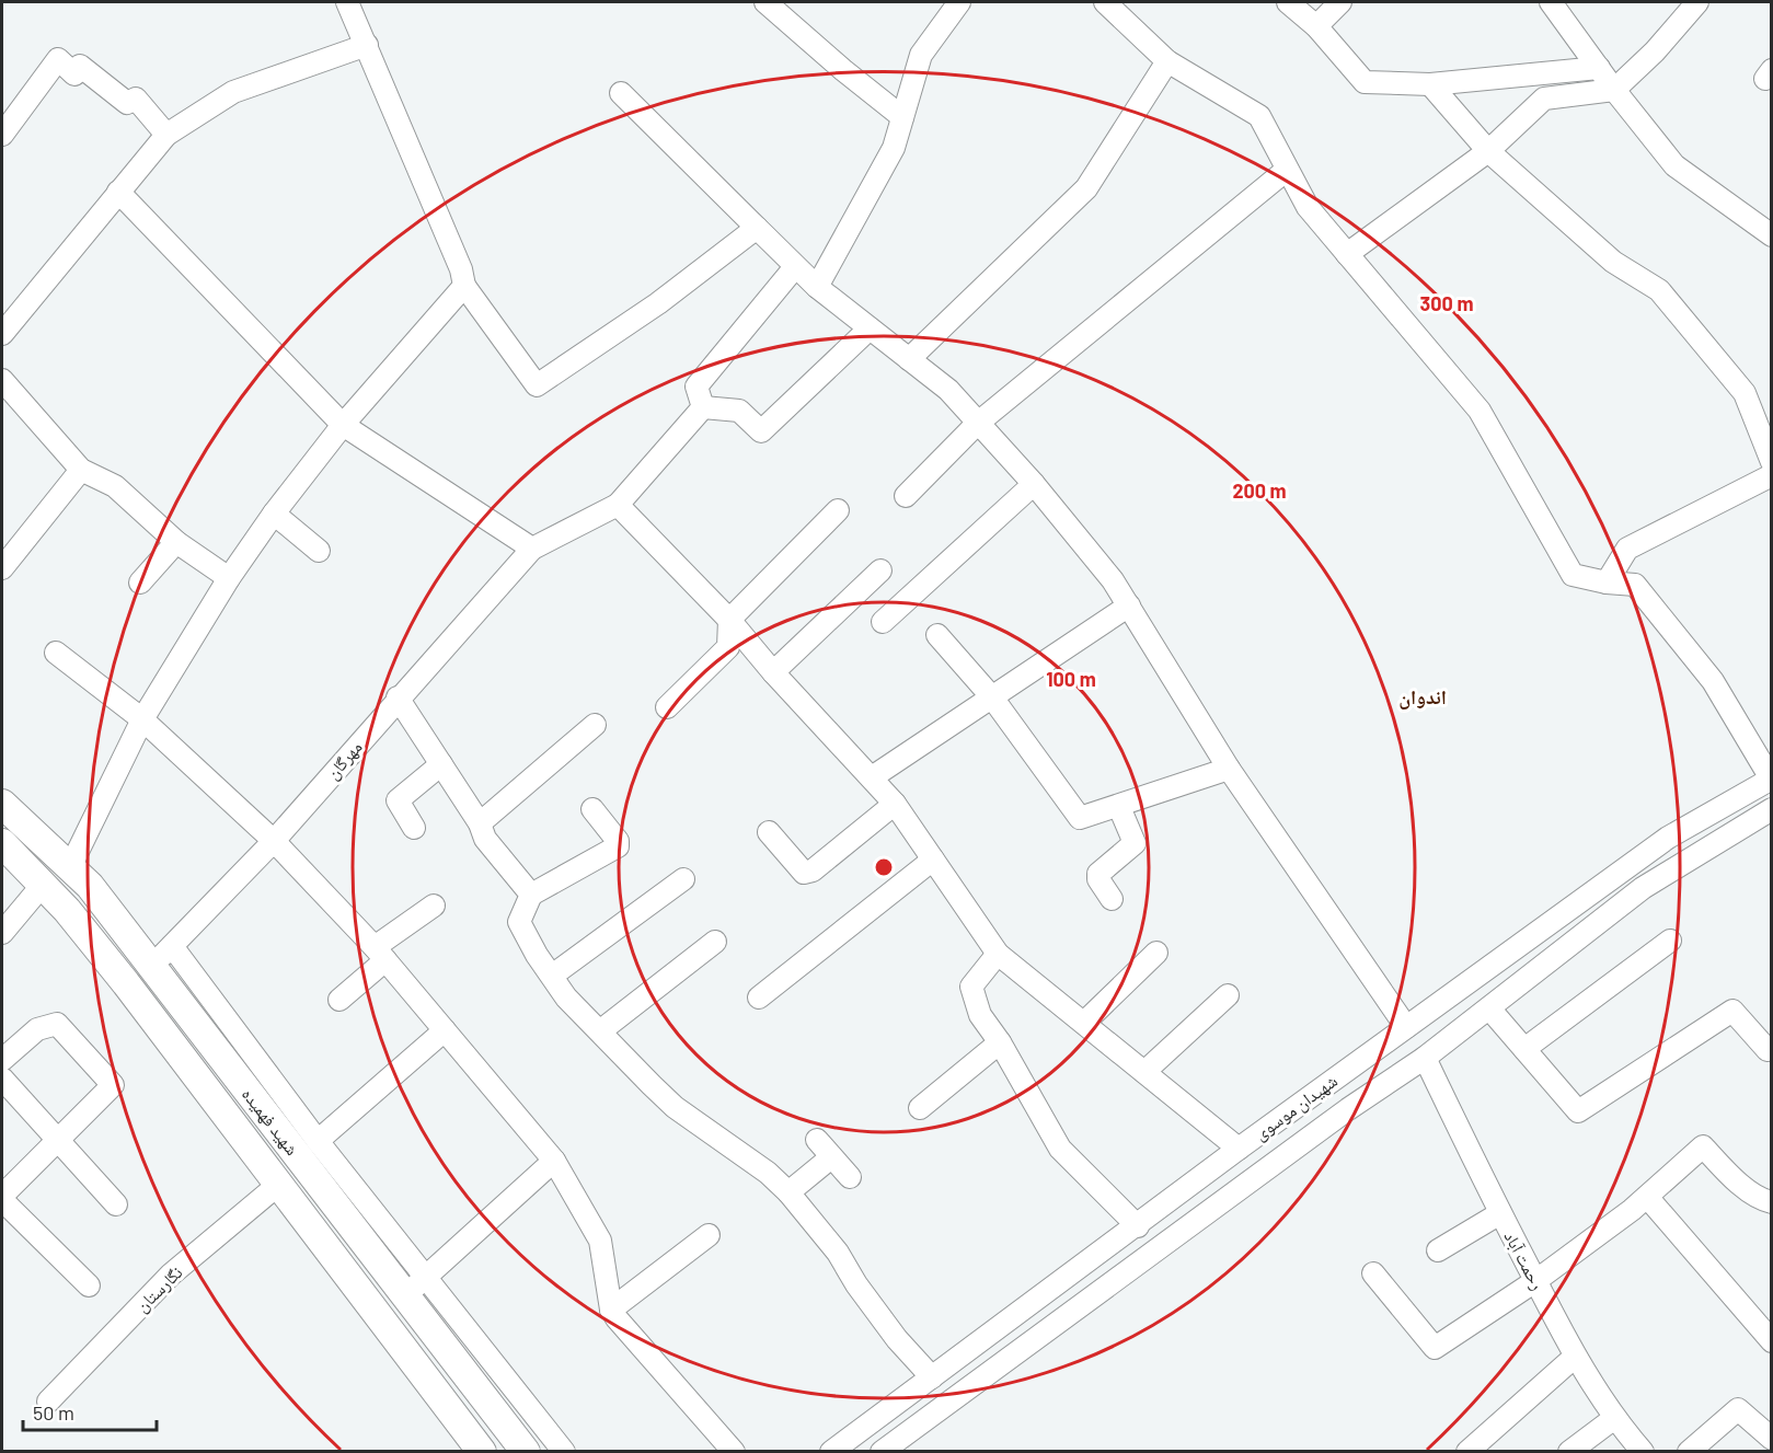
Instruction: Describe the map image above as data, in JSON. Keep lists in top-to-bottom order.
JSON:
{
  "streets": {
    "main road": ["شهید فهمیده"],
    "street": [
      "مهرگان",
      "شهیدان موسوی",
      "رحمت آباد",
      "نگارستان"
    ]
  },
  "crossings": [
    ["مهرگان", "شهید فهمیده"],
    ["شهیدان موسوی", "رحمت آباد"],
    ["شهید فهمیده", "نگارستان"]
  ],
  "districts": ["اندوان"],
  "scale_bar": "50 m",
  "rings": ["300 m", "200 m", "100 m"]
}
